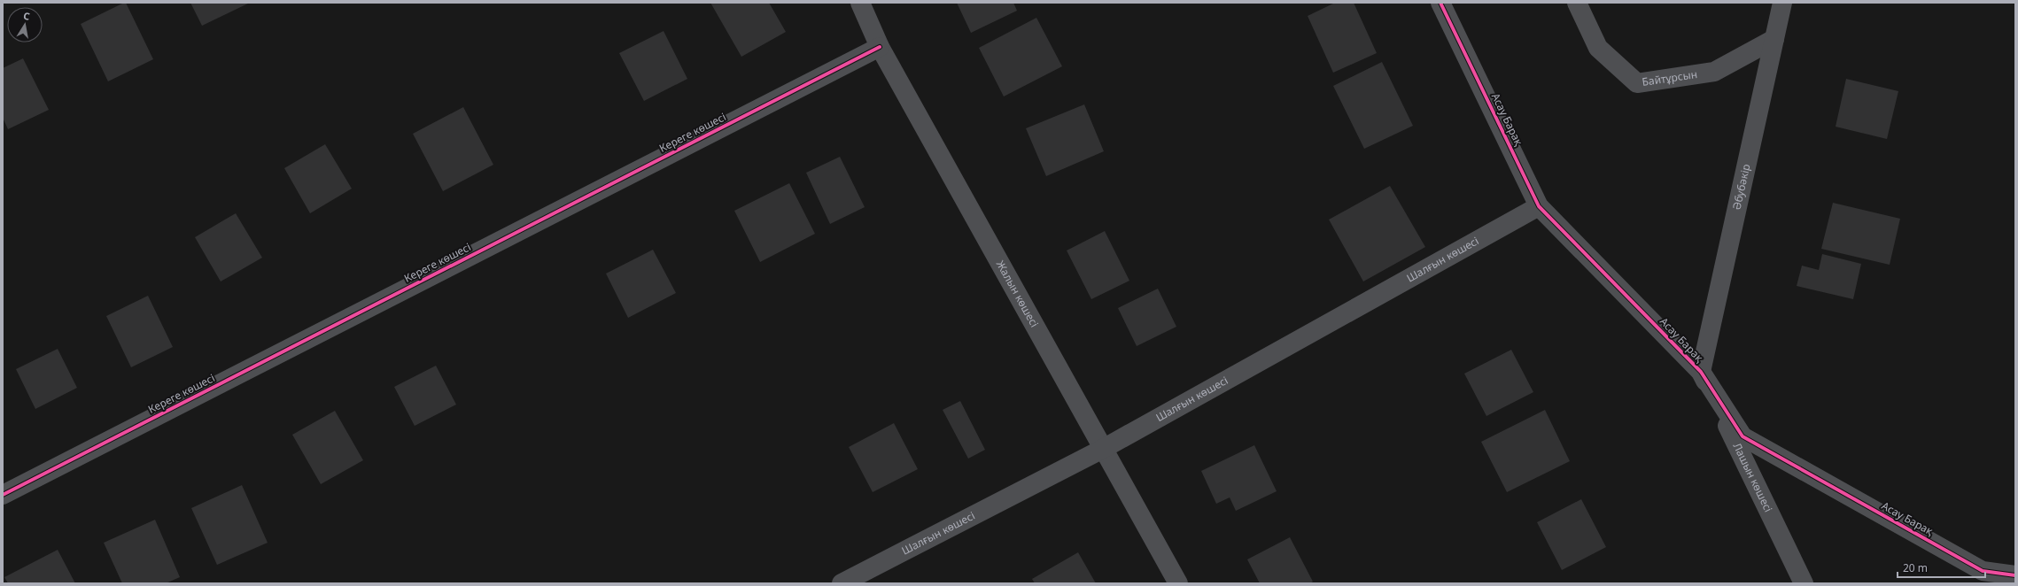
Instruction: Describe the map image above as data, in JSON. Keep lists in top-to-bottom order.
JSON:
{
  "streets": {
    "street": [
      "Байтұрсын",
      "Асау Барақ",
      "Кереге көшесі",
      "Әбубәкір",
      "Шалғын көшесі",
      "Жалын көшесі",
      "Лашын көшесі"
    ]
  },
  "crossings": [
    ["Байтұрсын", "Әбубәкір"],
    ["Асау Барақ", "Әбубәкір"],
    ["Асау Барақ", "Шалғын көшесі"],
    ["Асау Барақ", "Лашын көшесі"],
    ["Кереге көшесі", "Жалын көшесі"],
    ["Әбубәкір", "Лашын көшесі"],
    ["Шалғын көшесі", "Жалын көшесі"]
  ],
  "scale_bar": "20 m",
  "north": "top"
}
